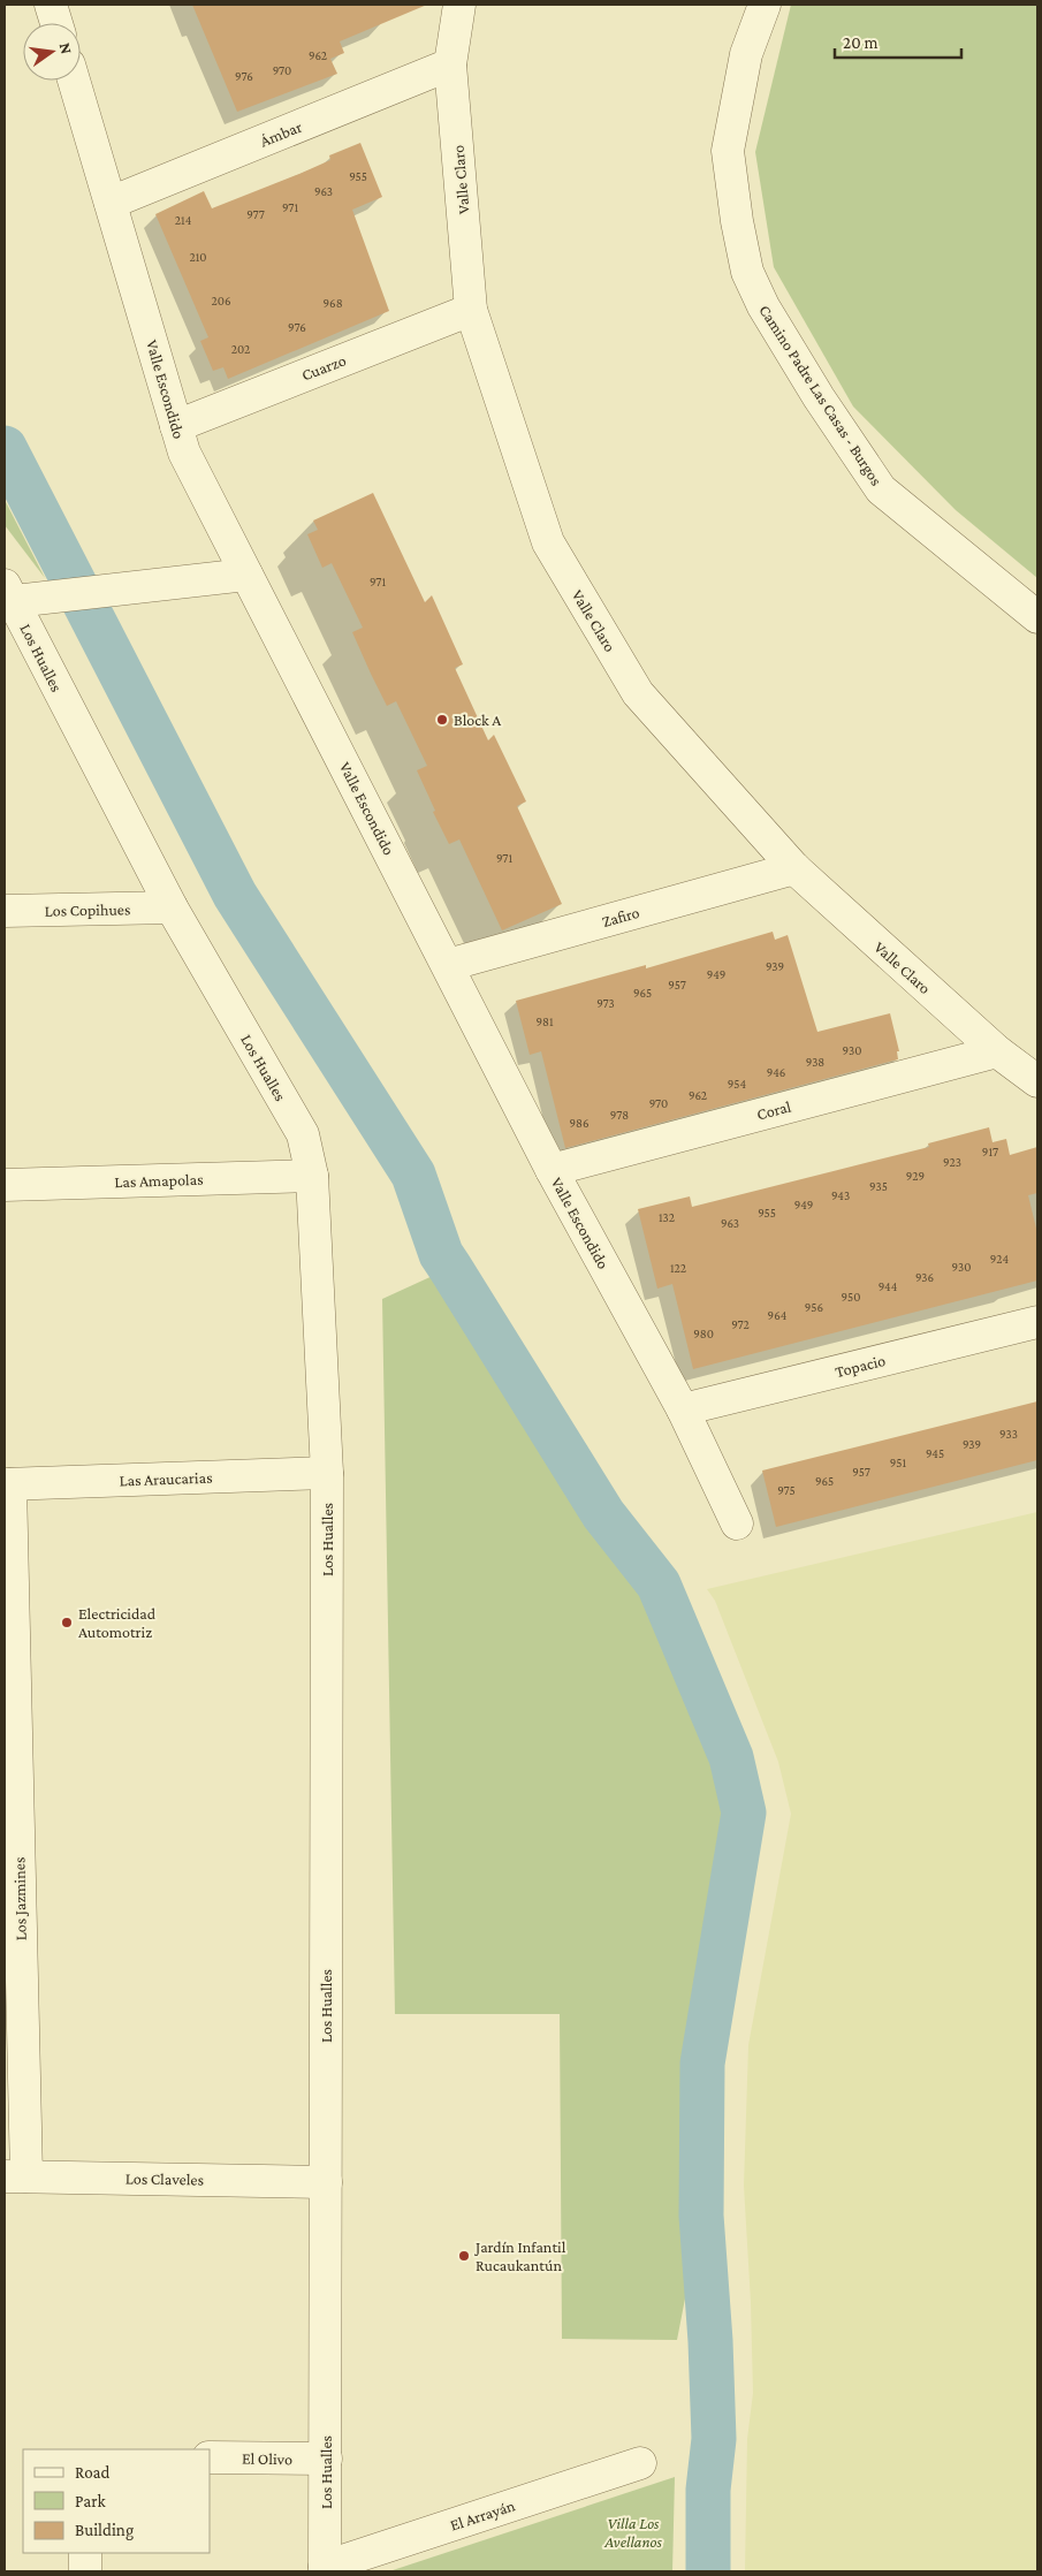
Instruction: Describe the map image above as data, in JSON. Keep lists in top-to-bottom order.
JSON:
{
  "streets": {
    "street": [
      "Ámbar",
      "Valle Claro",
      "Cuarzo",
      "Valle Escondido",
      "Camino Padre Las Casas - Burgos",
      "Los Hualles",
      "Los Copihues",
      "Zafiro",
      "Coral",
      "Las Amapolas",
      "Topacio",
      "Las Araucarias",
      "Los Jazmines",
      "Los Claveles",
      "El Olivo",
      "El Arrayán"
    ]
  },
  "crossings": [
    ["Ámbar", "Valle Claro"],
    ["Ámbar", "Valle Escondido"],
    ["Valle Claro", "Cuarzo"],
    ["Valle Claro", "Zafiro"],
    ["Valle Claro", "Coral"],
    ["Cuarzo", "Valle Escondido"],
    ["Valle Escondido", "Zafiro"],
    ["Valle Escondido", "Coral"],
    ["Valle Escondido", "Topacio"],
    ["Los Hualles", "Los Copihues"],
    ["Los Hualles", "Las Amapolas"],
    ["Los Hualles", "Las Araucarias"],
    ["Los Hualles", "Los Claveles"],
    ["Los Hualles", "El Olivo"],
    ["Los Hualles", "El Arrayán"],
    ["Las Araucarias", "Los Jazmines"],
    ["Los Jazmines", "Los Claveles"]
  ],
  "parks": ["Villa Los Avellanos"],
  "places": ["Block A", "Electricidad Automotriz", "Jardín Infantil Rucaukantún"],
  "house_numbers": [
    "962",
    "970",
    "976",
    "955",
    "963",
    "971",
    "977",
    "214",
    "210",
    "206",
    "968",
    "976",
    "202",
    "971",
    "971",
    "939",
    "949",
    "957",
    "965",
    "973",
    "981",
    "930",
    "938",
    "946",
    "954",
    "962",
    "970",
    "978",
    "986",
    "917",
    "923",
    "929",
    "935",
    "943",
    "949",
    "955",
    "132",
    "963",
    "924",
    "930",
    "122",
    "936",
    "944",
    "950",
    "956",
    "964",
    "972",
    "980",
    "933",
    "939",
    "945",
    "951",
    "957",
    "965",
    "975"
  ],
  "legend": ["Road", "Park", "Building"],
  "scale_bar": "20 m",
  "north": "right"
}
